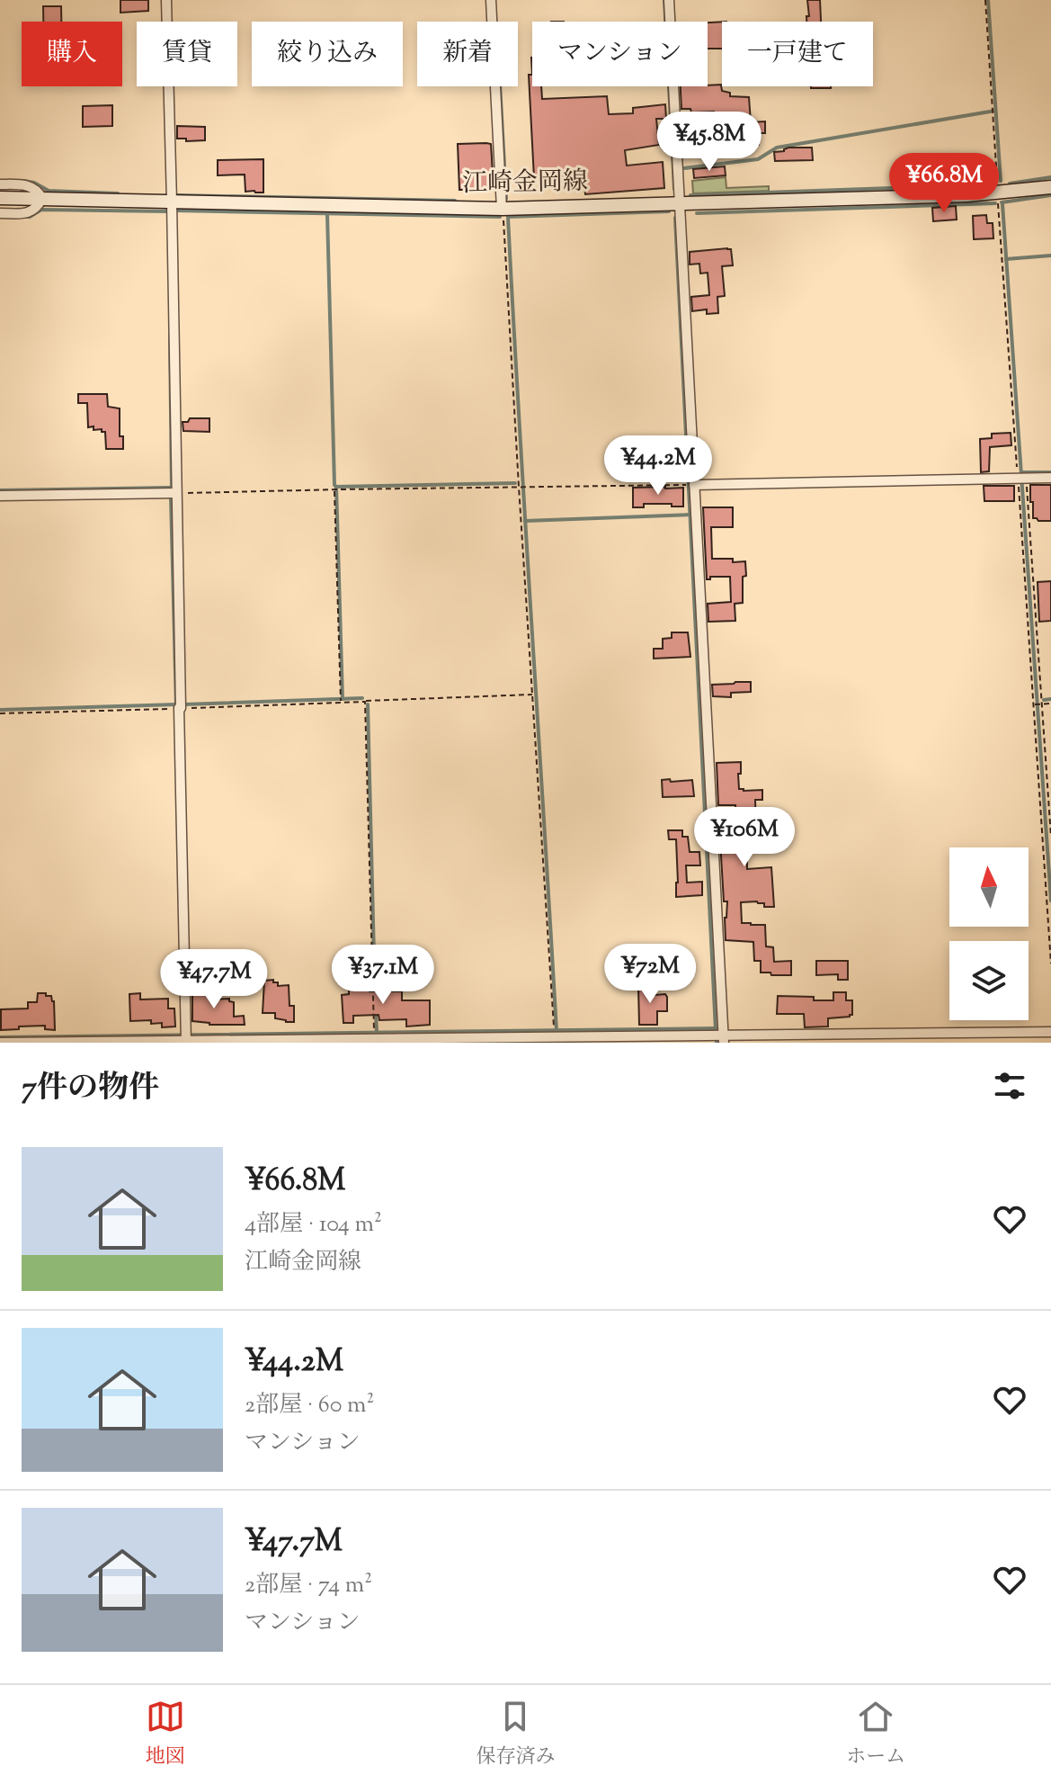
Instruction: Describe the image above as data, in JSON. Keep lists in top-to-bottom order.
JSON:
{
  "streets": {
    "main road": ["江崎金岡線"]
  },
  "north": "top",
  "page": {
    "chip": [
      "購入",
      "賃貸",
      "絞り込み",
      "新着",
      "マンション",
      "一戸建て"
    ],
    "price": [
      "¥45.8M",
      "¥66.8M",
      "¥44.2M",
      "¥106M",
      "¥72M",
      "¥37.1M",
      "¥47.7M"
    ],
    "heading": "7件の物件",
    "list": [
      {
        "name": "¥66.8M",
        "note": "4部屋 · 104 m² · 江崎金岡線"
      },
      {
        "name": "¥44.2M",
        "note": "2部屋 · 60 m² · マンション"
      },
      {
        "name": "¥47.7M",
        "note": "2部屋 · 74 m² · マンション"
      }
    ],
    "tabs": ["地図", "保存済み", "ホーム"]
  }
}
